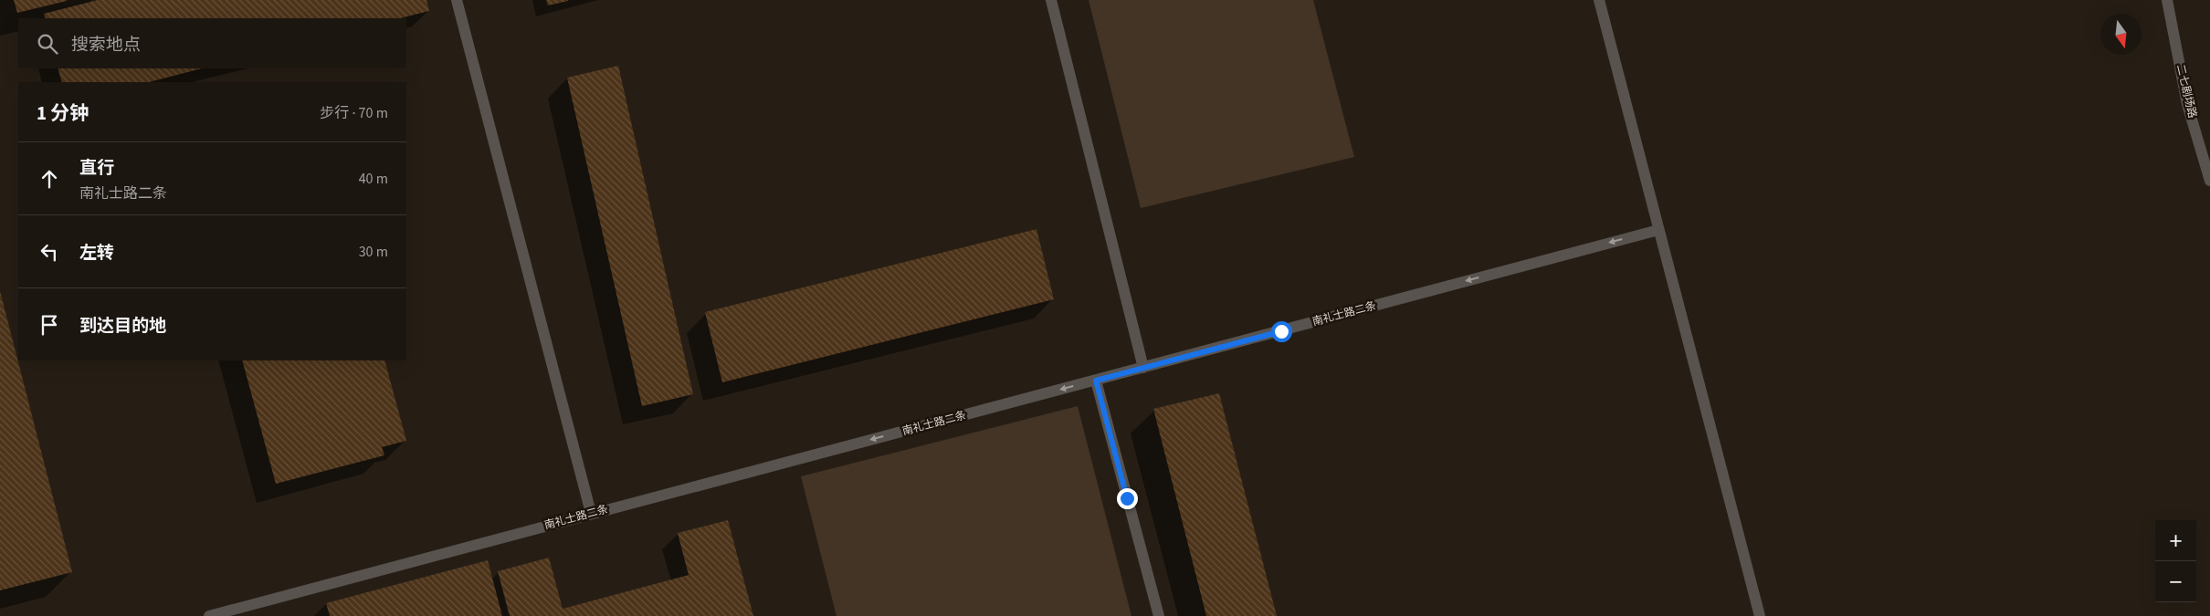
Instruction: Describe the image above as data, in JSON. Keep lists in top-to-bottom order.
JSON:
{
  "streets": {
    "street": ["二七剧场路", "南礼士路二条"]
  },
  "one_way": ["南礼士路二条"],
  "north": "bottom",
  "page": {
    "search": "搜索地点",
    "heading": ["1 分钟", "步行 · 70 m"],
    "list": [
      ["直行", "南礼士路二条", "40 m"],
      ["左转", "30 m"],
      "到达目的地"
    ],
    "map_buttons": ["+", "−"]
  }
}
